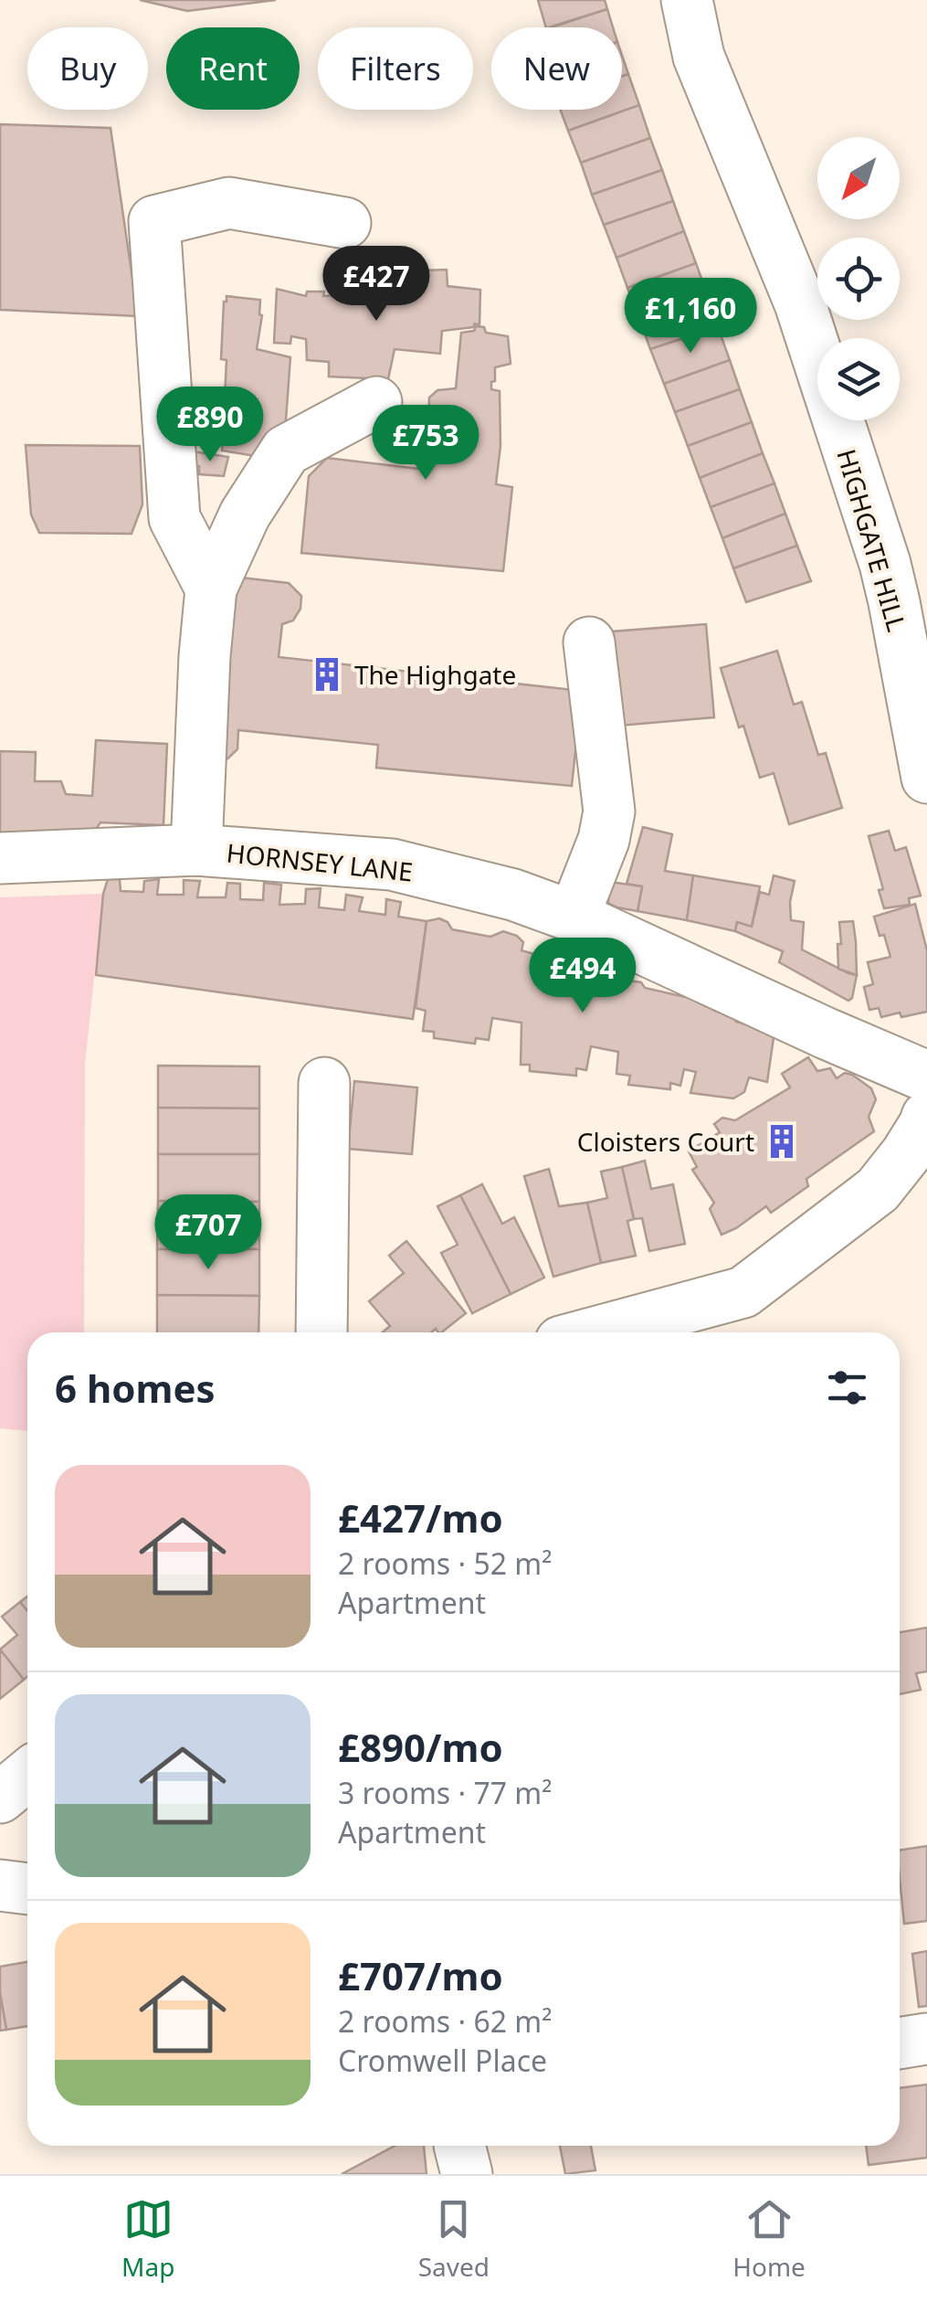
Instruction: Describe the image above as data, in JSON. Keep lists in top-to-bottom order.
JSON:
{
  "streets": {
    "main road": ["HIGHGATE HILL", "HORNSEY LANE"]
  },
  "places": {
    "building": ["The Highgate", "Cloisters Court"]
  },
  "north": "bottom left",
  "page": {
    "chip": [
      "Buy",
      "Rent",
      "Filters",
      "New"
    ],
    "price": [
      "£427",
      "£1,160",
      "£890",
      "£753",
      "£494",
      "£707"
    ],
    "heading": "6 homes",
    "list": [
      {
        "name": "£427/mo",
        "note": "2 rooms · 52 m² · Apartment"
      },
      {
        "name": "£890/mo",
        "note": "3 rooms · 77 m² · Apartment"
      },
      {
        "name": "£707/mo",
        "note": "2 rooms · 62 m² · Cromwell Place"
      }
    ],
    "tabs": ["Map", "Saved", "Home"]
  }
}
